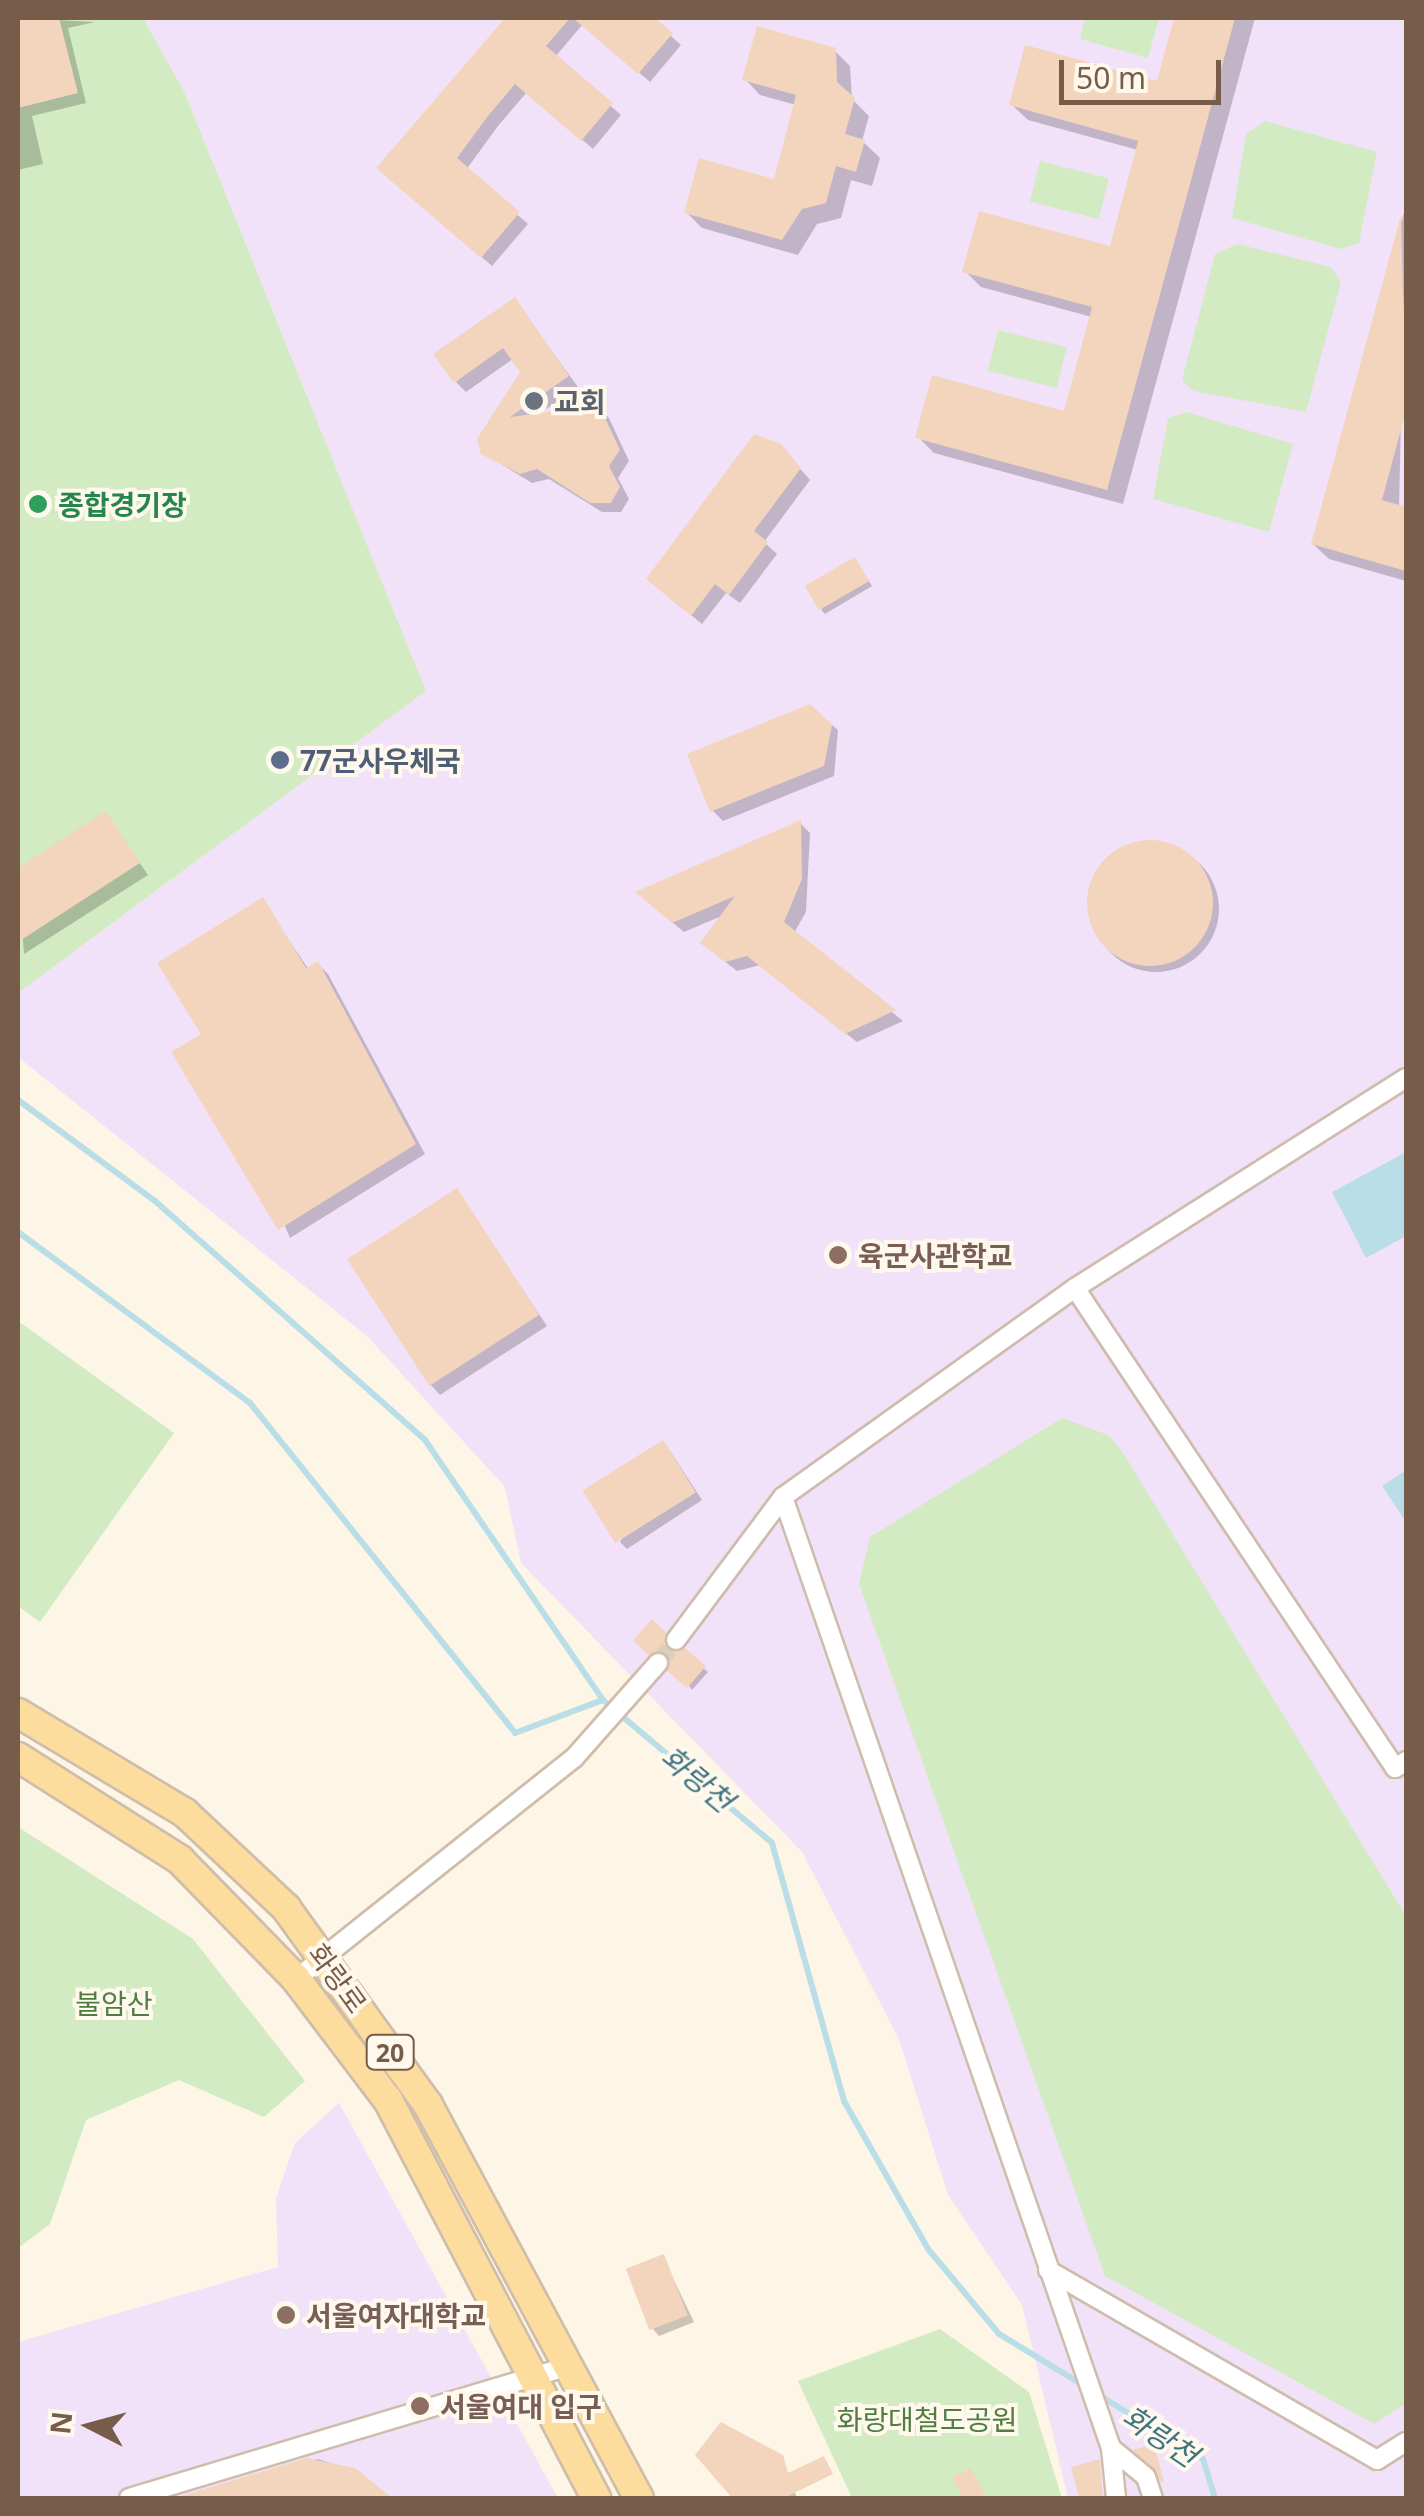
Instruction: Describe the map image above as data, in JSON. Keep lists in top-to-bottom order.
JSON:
{
  "streets": {
    "main road": ["화랑로", "20"]
  },
  "water": ["화랑천"],
  "parks": ["불암산", "화랑대철도공원"],
  "places": [
    "교회",
    "종합경기장",
    "77군사우체국",
    "육군사관학교",
    "서울여자대학교",
    "서울여대 입구"
  ],
  "scale_bar": "50 m",
  "north": "left"
}
